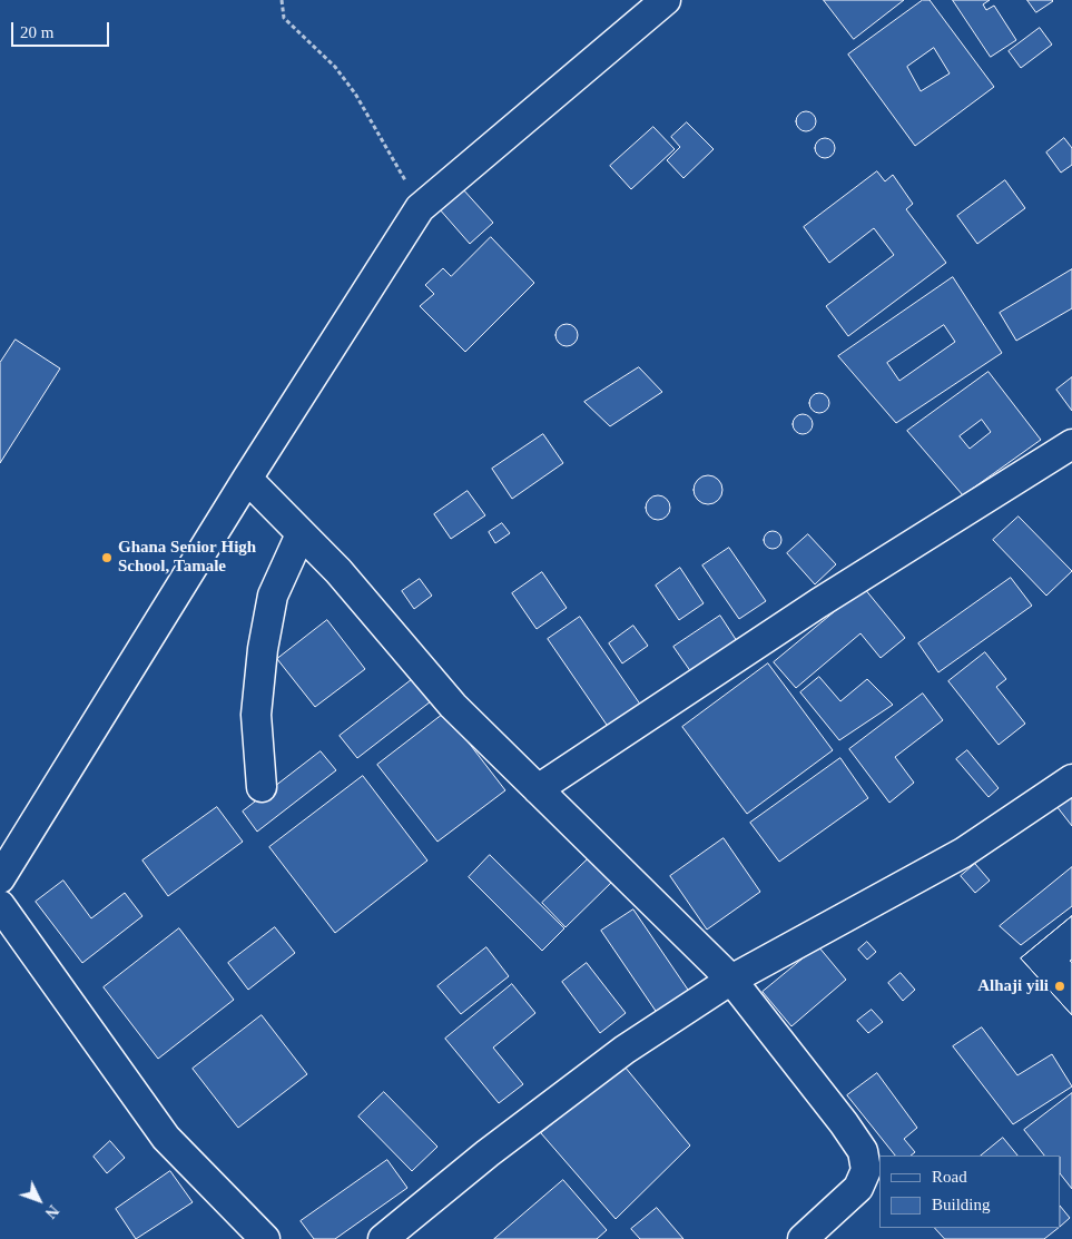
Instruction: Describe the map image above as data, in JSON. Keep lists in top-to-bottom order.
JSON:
{
  "places": ["Ghana Senior High School, Tamale", "Alhaji yili"],
  "legend": ["Road", "Building"],
  "scale_bar": "20 m",
  "north": "bottom right"
}
